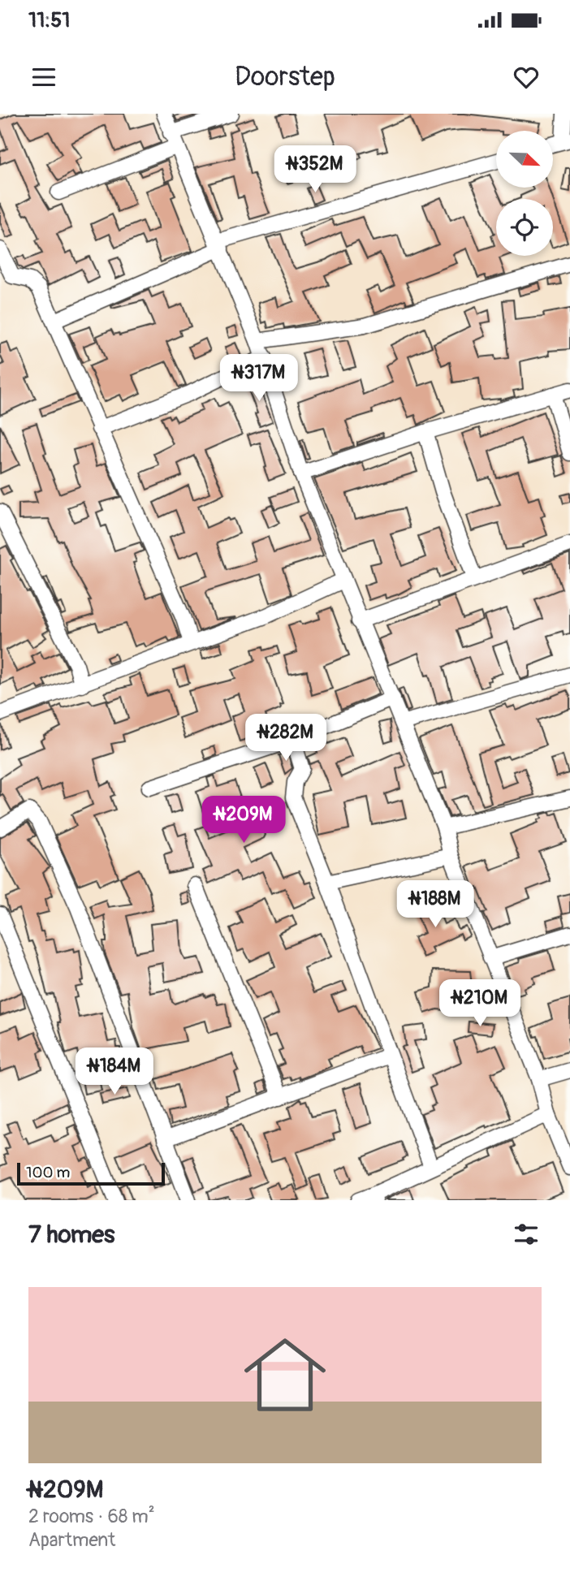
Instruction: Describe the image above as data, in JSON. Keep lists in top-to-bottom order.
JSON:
{
  "scale_bar": "100 m",
  "north": "bottom right",
  "page": {
    "status": "11:51",
    "header": "Doorstep",
    "price": [
      "₦352M",
      "₦317M",
      "₦282M",
      "₦209M",
      "₦188M",
      "₦210M",
      "₦184M"
    ],
    "scale": "100 m",
    "heading": "7 homes",
    "list": [
      {
        "name": "₦209M",
        "note": "2 rooms · 68 m² · Apartment"
      }
    ]
  }
}
